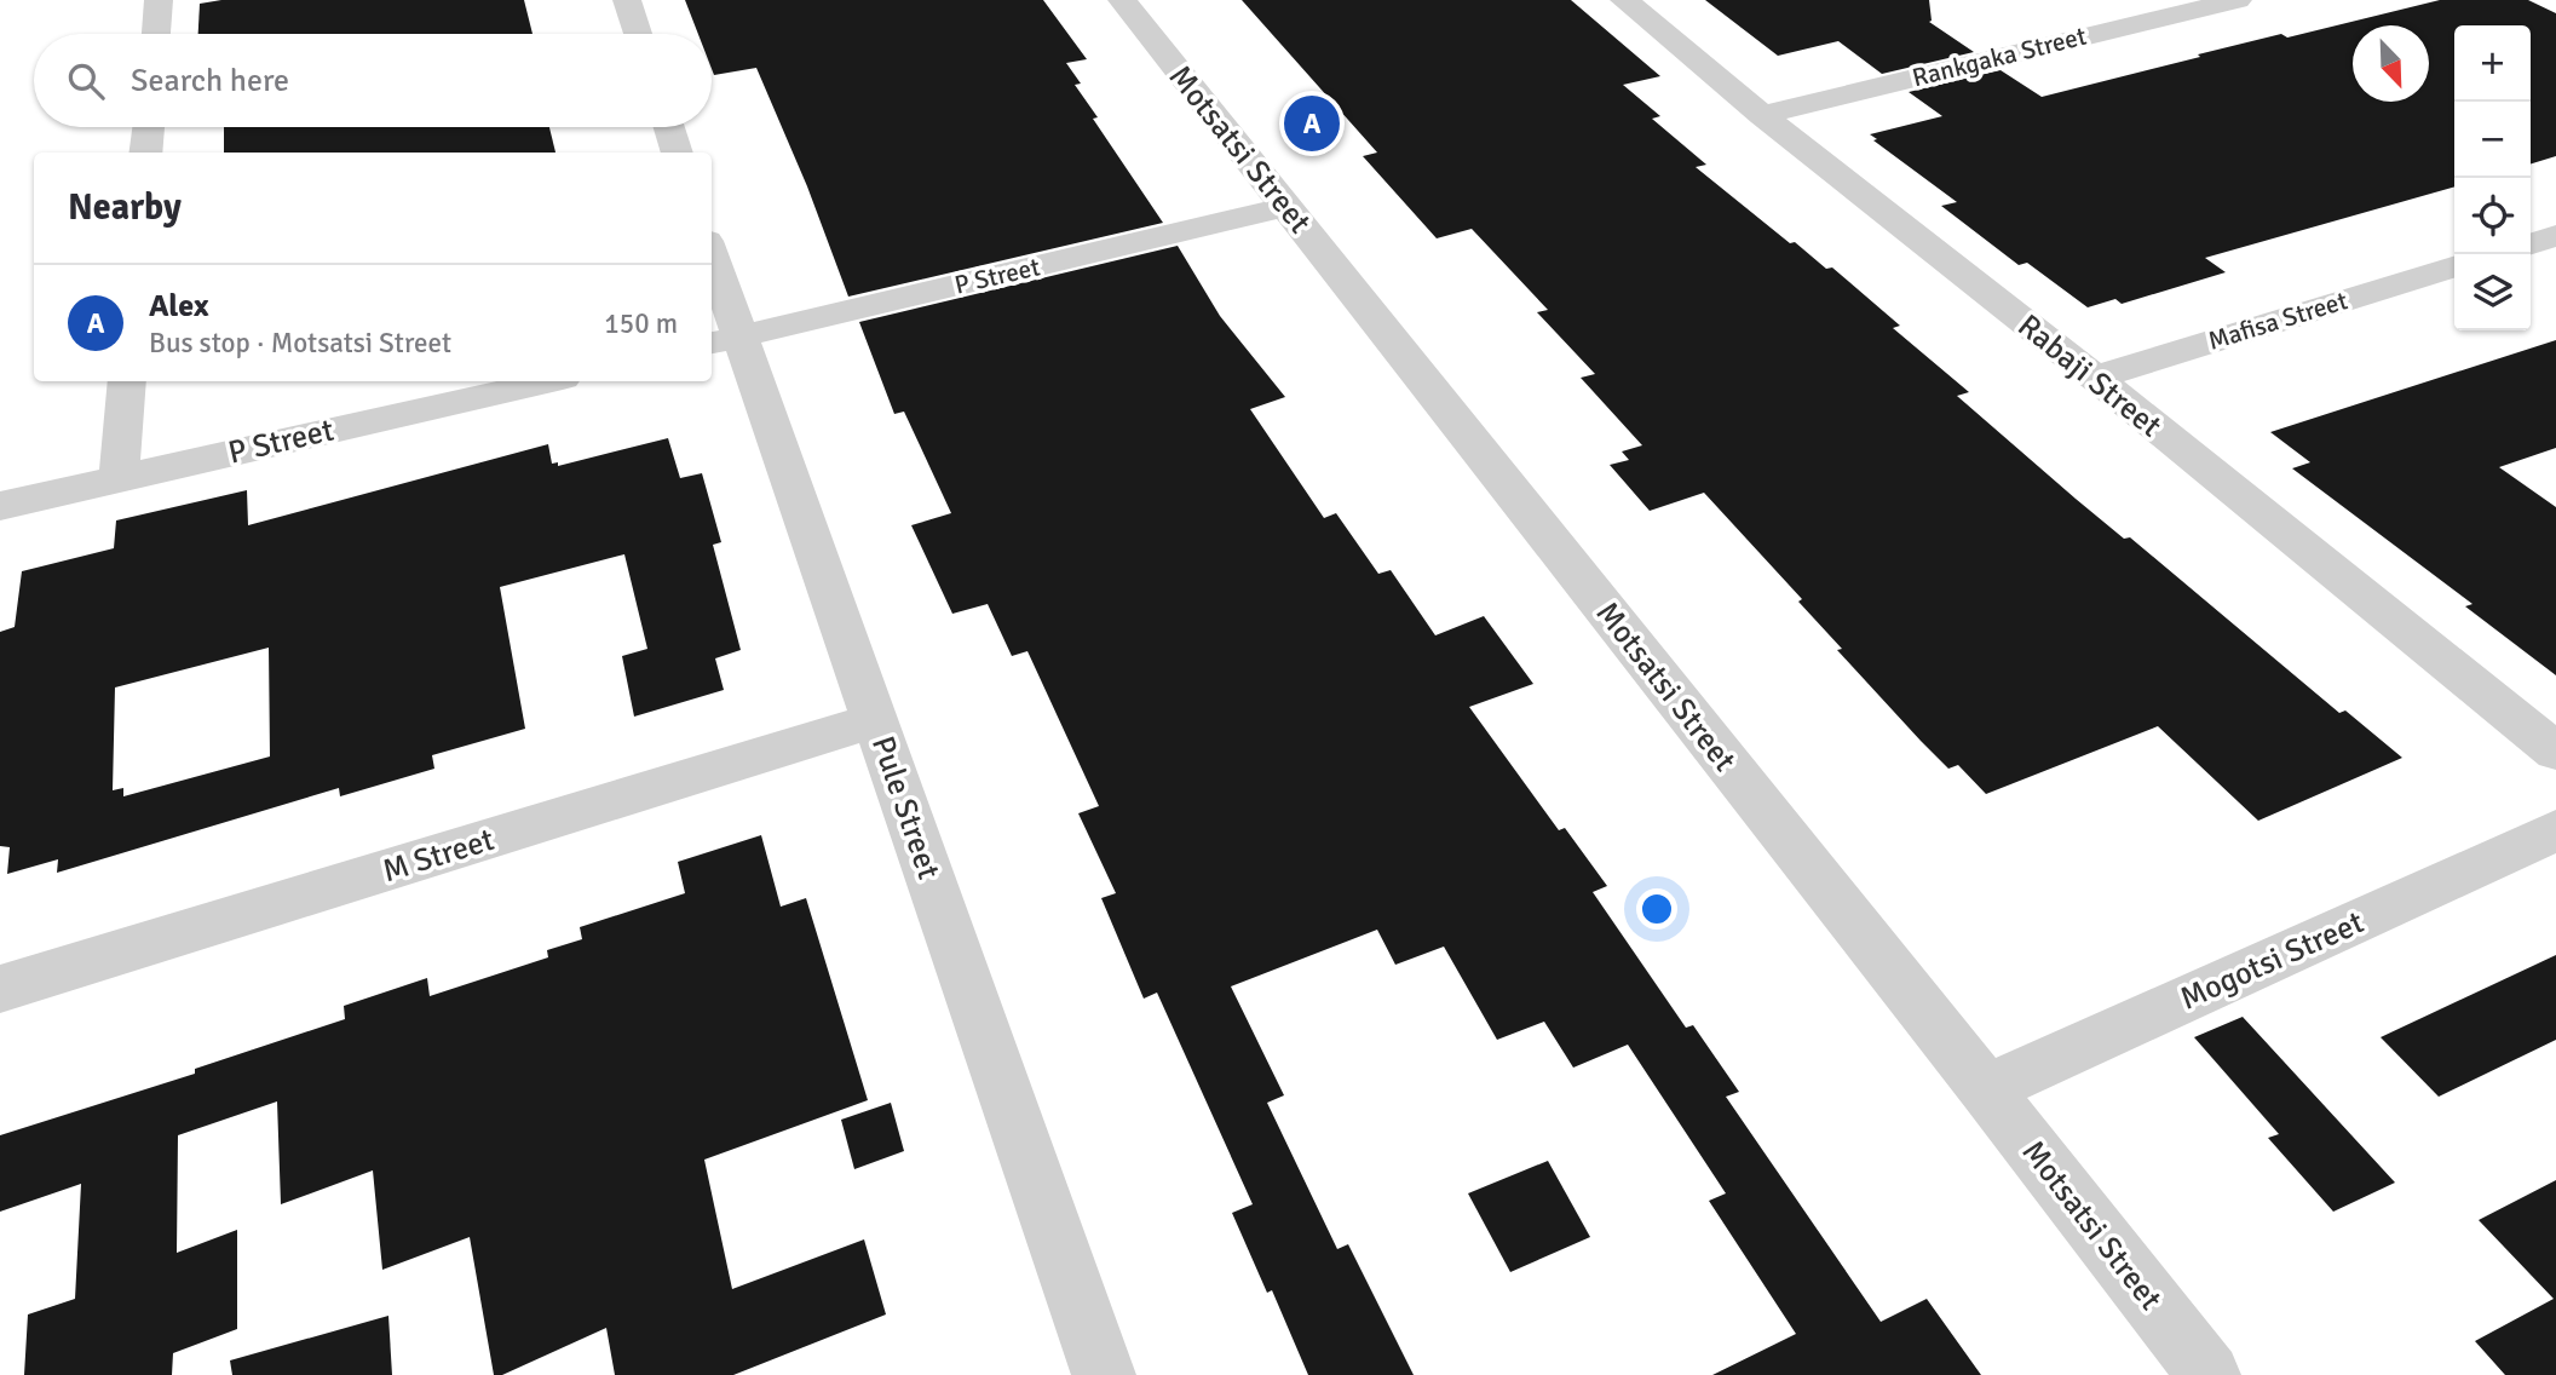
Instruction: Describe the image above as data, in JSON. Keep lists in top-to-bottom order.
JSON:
{
  "streets": {
    "street": [
      "Rankgaka Street",
      "Motsatsi Street",
      "P Street",
      "Mafisa Street",
      "Rabaji Street",
      "Pule Street",
      "M Street",
      "Mogotsi Street"
    ]
  },
  "crossings": [
    ["Rankgaka Street", "Rabaji Street"],
    ["Motsatsi Street", "P Street"],
    ["Motsatsi Street", "Mogotsi Street"],
    ["P Street", "Pule Street"],
    ["Mafisa Street", "Rabaji Street"],
    ["Pule Street", "M Street"]
  ],
  "north": "bottom right",
  "page": {
    "map_buttons": ["+", "−"],
    "search": "Search here",
    "pins": "A",
    "heading": "Nearby",
    "list": [
      {
        "mark": "A",
        "name": "Alex",
        "note": "Bus stop · Motsatsi Street",
        "value": "150 m"
      }
    ]
  }
}
